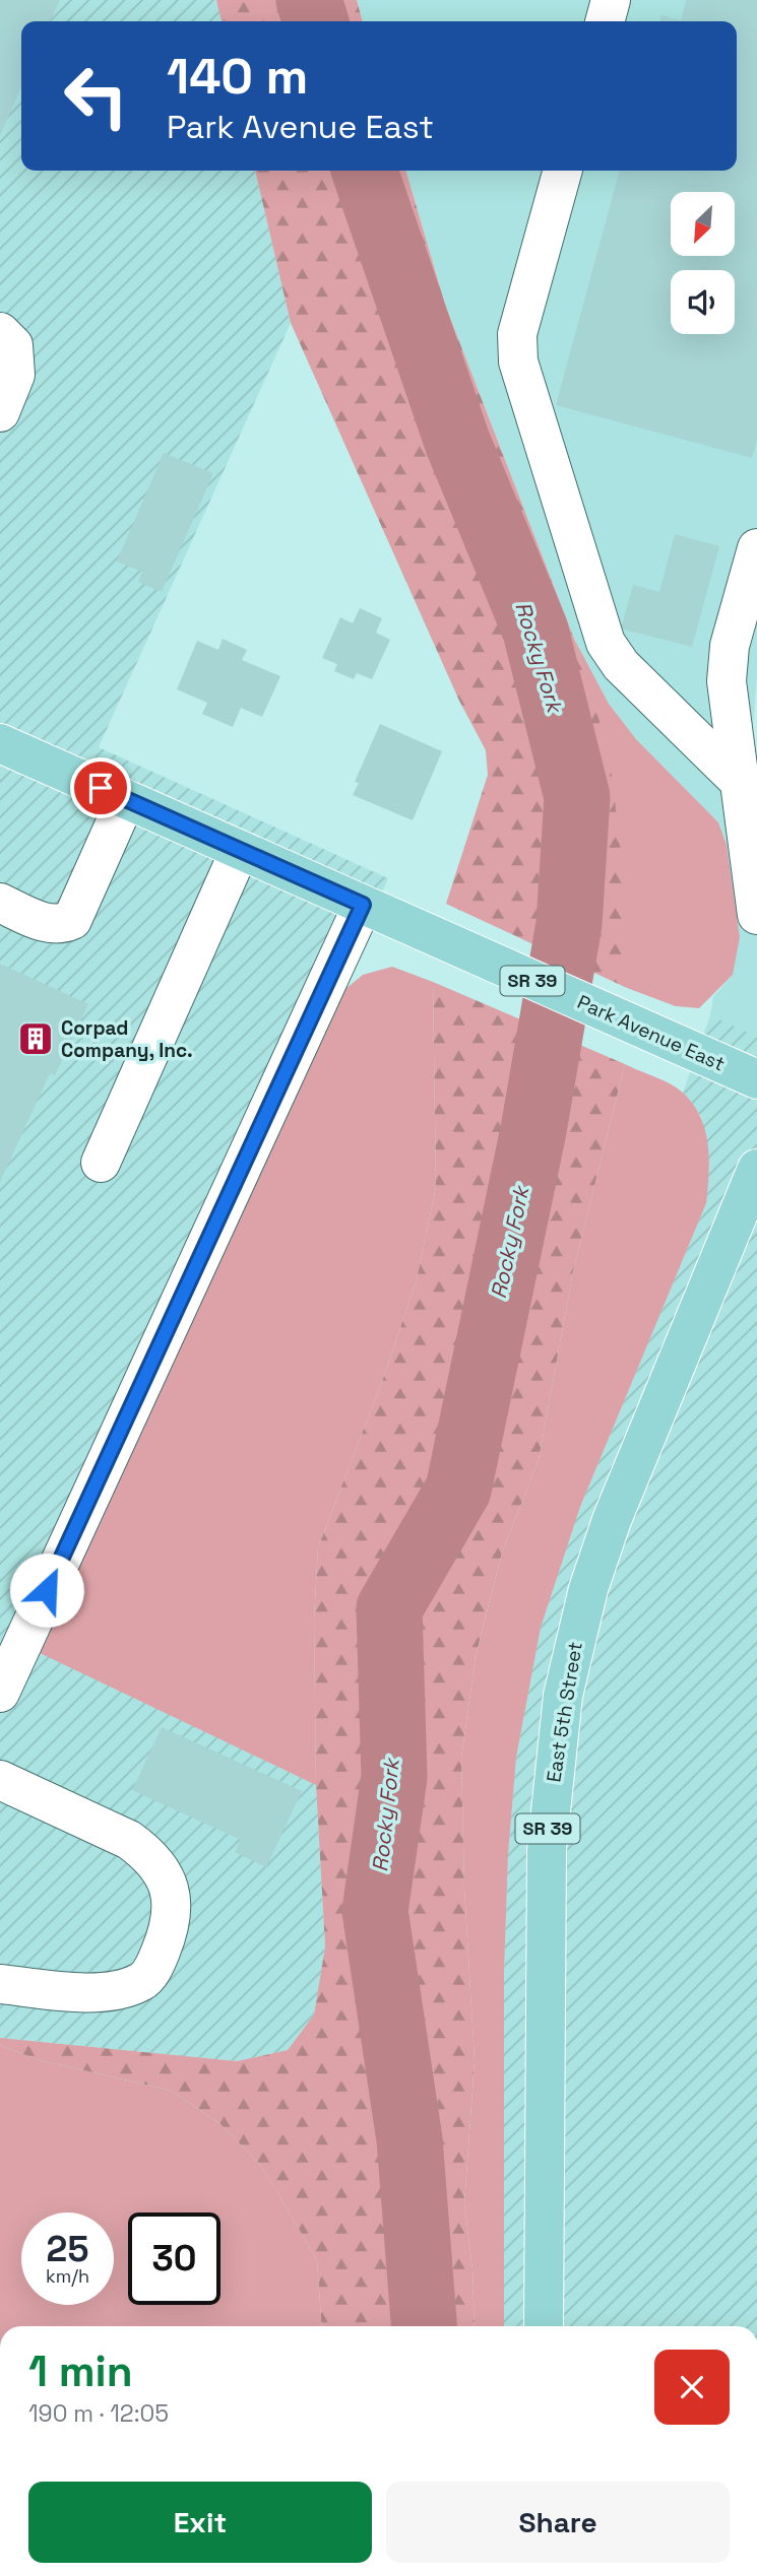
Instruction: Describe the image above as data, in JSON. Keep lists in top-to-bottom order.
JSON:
{
  "streets": {
    "main road": ["SR 39", "Park Avenue East", "East 5th Street"]
  },
  "water": ["Rocky Fork"],
  "places": {
    "building": ["Corpad Company, Inc."]
  },
  "north": "bottom left",
  "page": {
    "turn": ["140 m", "Park Avenue East"],
    "speed": "25 km/h",
    "limit": "30",
    "heading": ["1 min", "190 m · 12:05"],
    "buttons": ["Exit", "Share"]
  }
}
